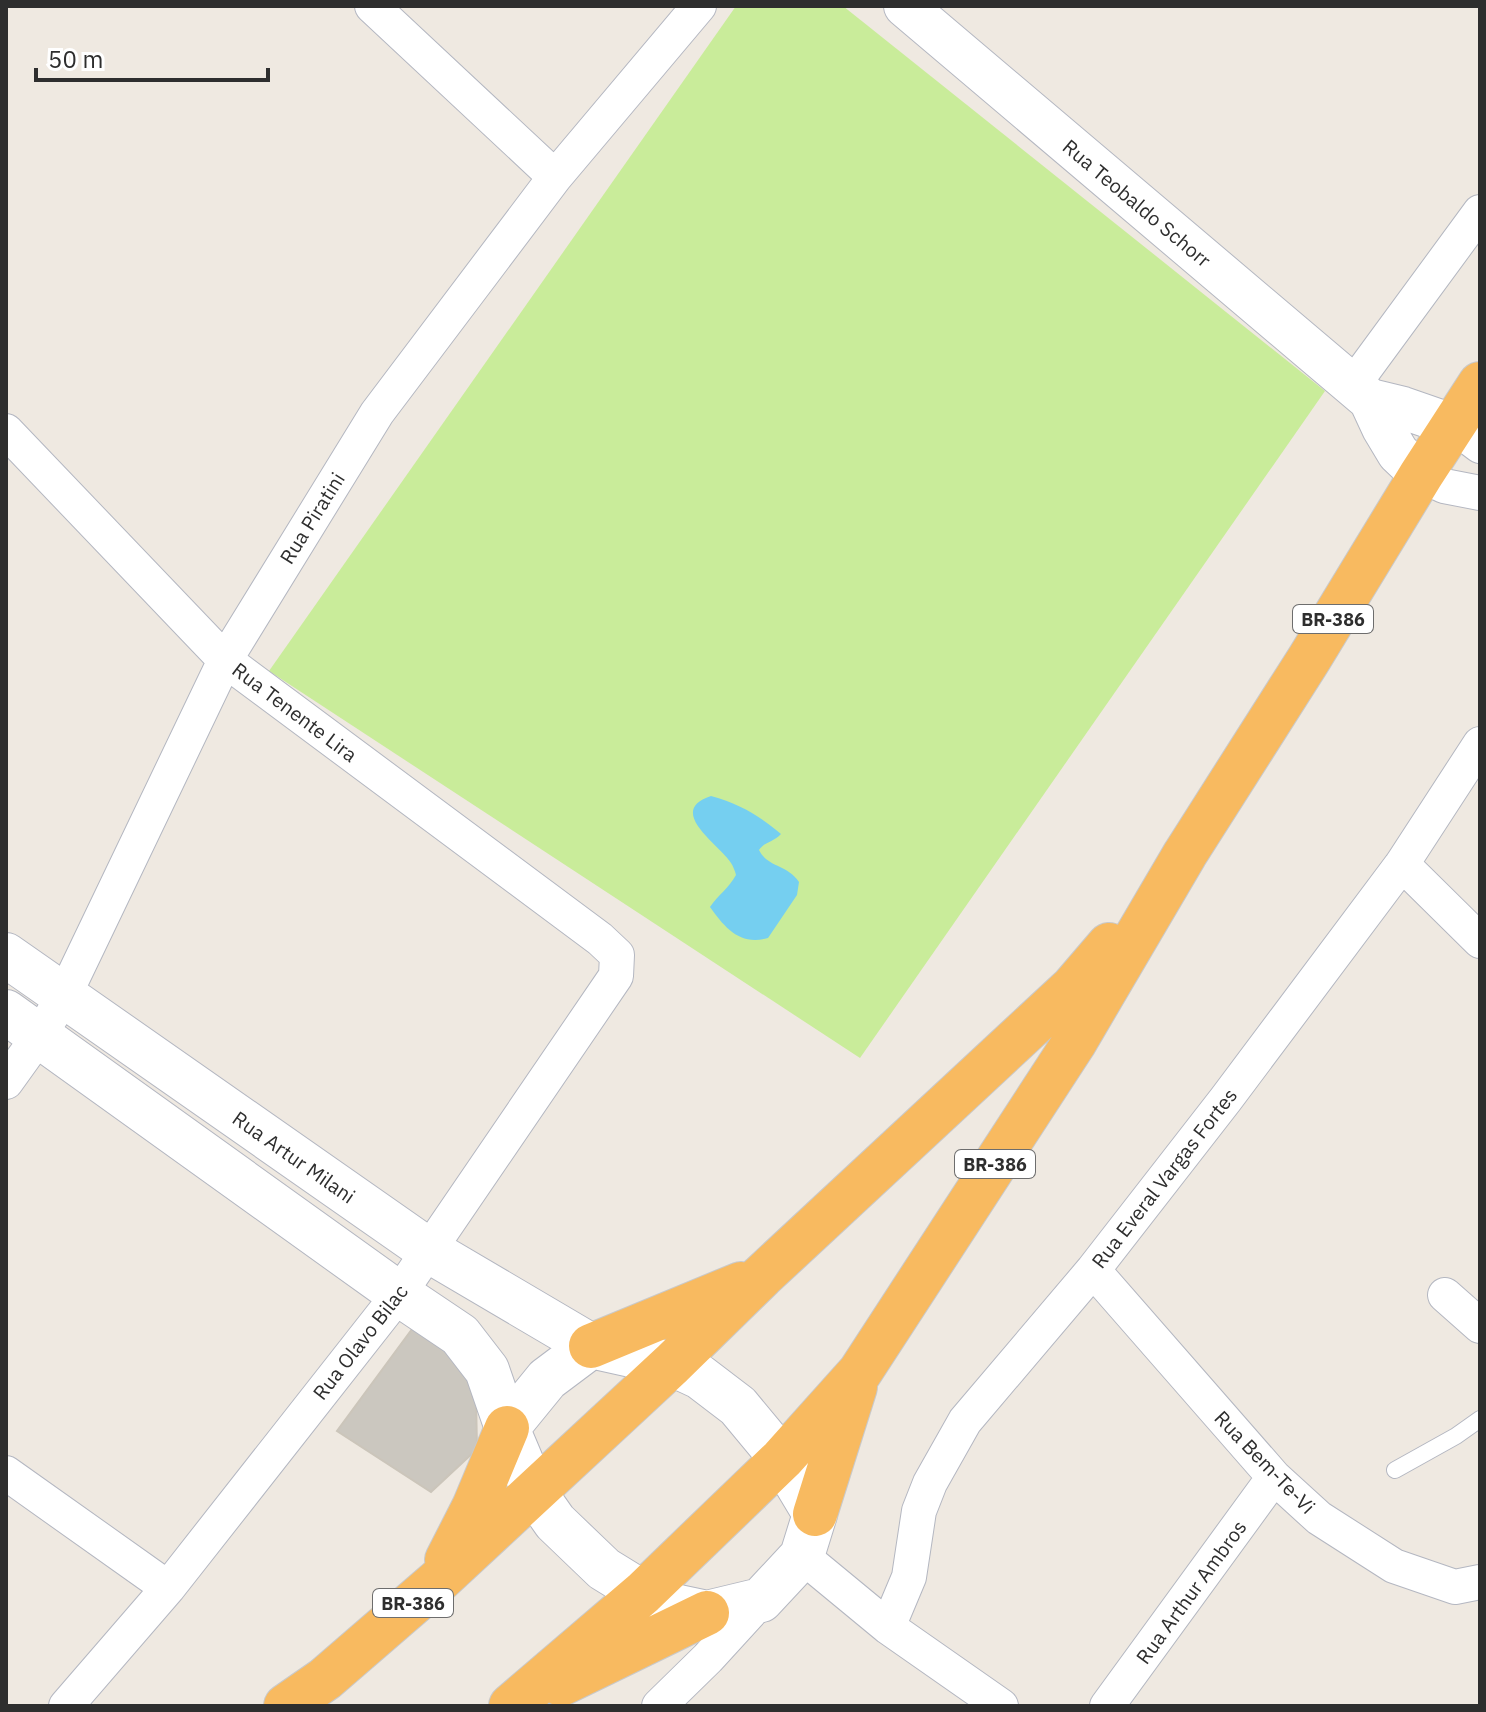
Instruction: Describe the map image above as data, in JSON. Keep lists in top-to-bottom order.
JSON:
{
  "streets": {
    "highway": ["BR-386"],
    "main road": ["Rua Artur Milani"],
    "street": [
      "Rua Teobaldo Schorr",
      "Rua Piratini",
      "Rua Tenente Lira",
      "Rua Everal Vargas Fortes",
      "Rua Olavo Bilac",
      "Rua Bem-Te-Vi",
      "Rua Arthur Ambros"
    ]
  },
  "crossings": [
    ["Rua Teobaldo Schorr", "BR-386"],
    ["Rua Piratini", "Rua Tenente Lira"],
    ["Rua Piratini", "Rua Artur Milani"],
    ["BR-386", "Rua Artur Milani"],
    ["Rua Tenente Lira", "Rua Olavo Bilac"],
    ["Rua Artur Milani", "Rua Olavo Bilac"],
    ["Rua Everal Vargas Fortes", "Rua Bem-Te-Vi"],
    ["Rua Bem-Te-Vi", "Rua Arthur Ambros"]
  ],
  "scale_bar": "50 m"
}
